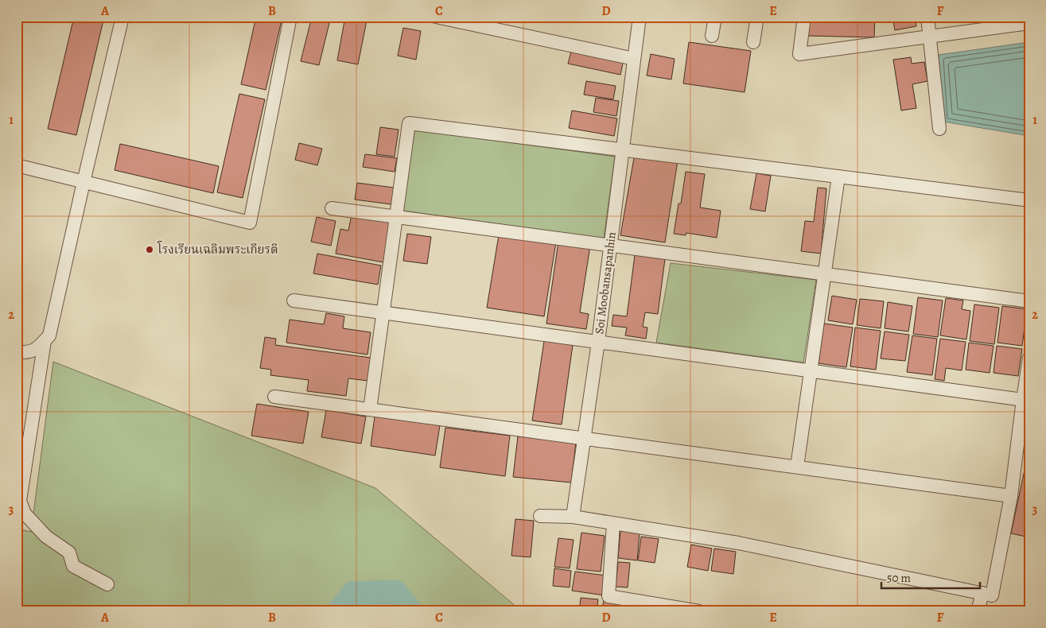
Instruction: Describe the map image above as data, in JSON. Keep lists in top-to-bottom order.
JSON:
{
  "streets": {
    "street": ["Soi Moobansapanhin"]
  },
  "places": ["โรงเรียนเฉลิมพระเกียรติ"],
  "scale_bar": "50 m",
  "grid": {
    "columns": [
      "A",
      "B",
      "C",
      "D",
      "E",
      "F"
    ],
    "rows": ["1", "2", "3"]
  }
}
